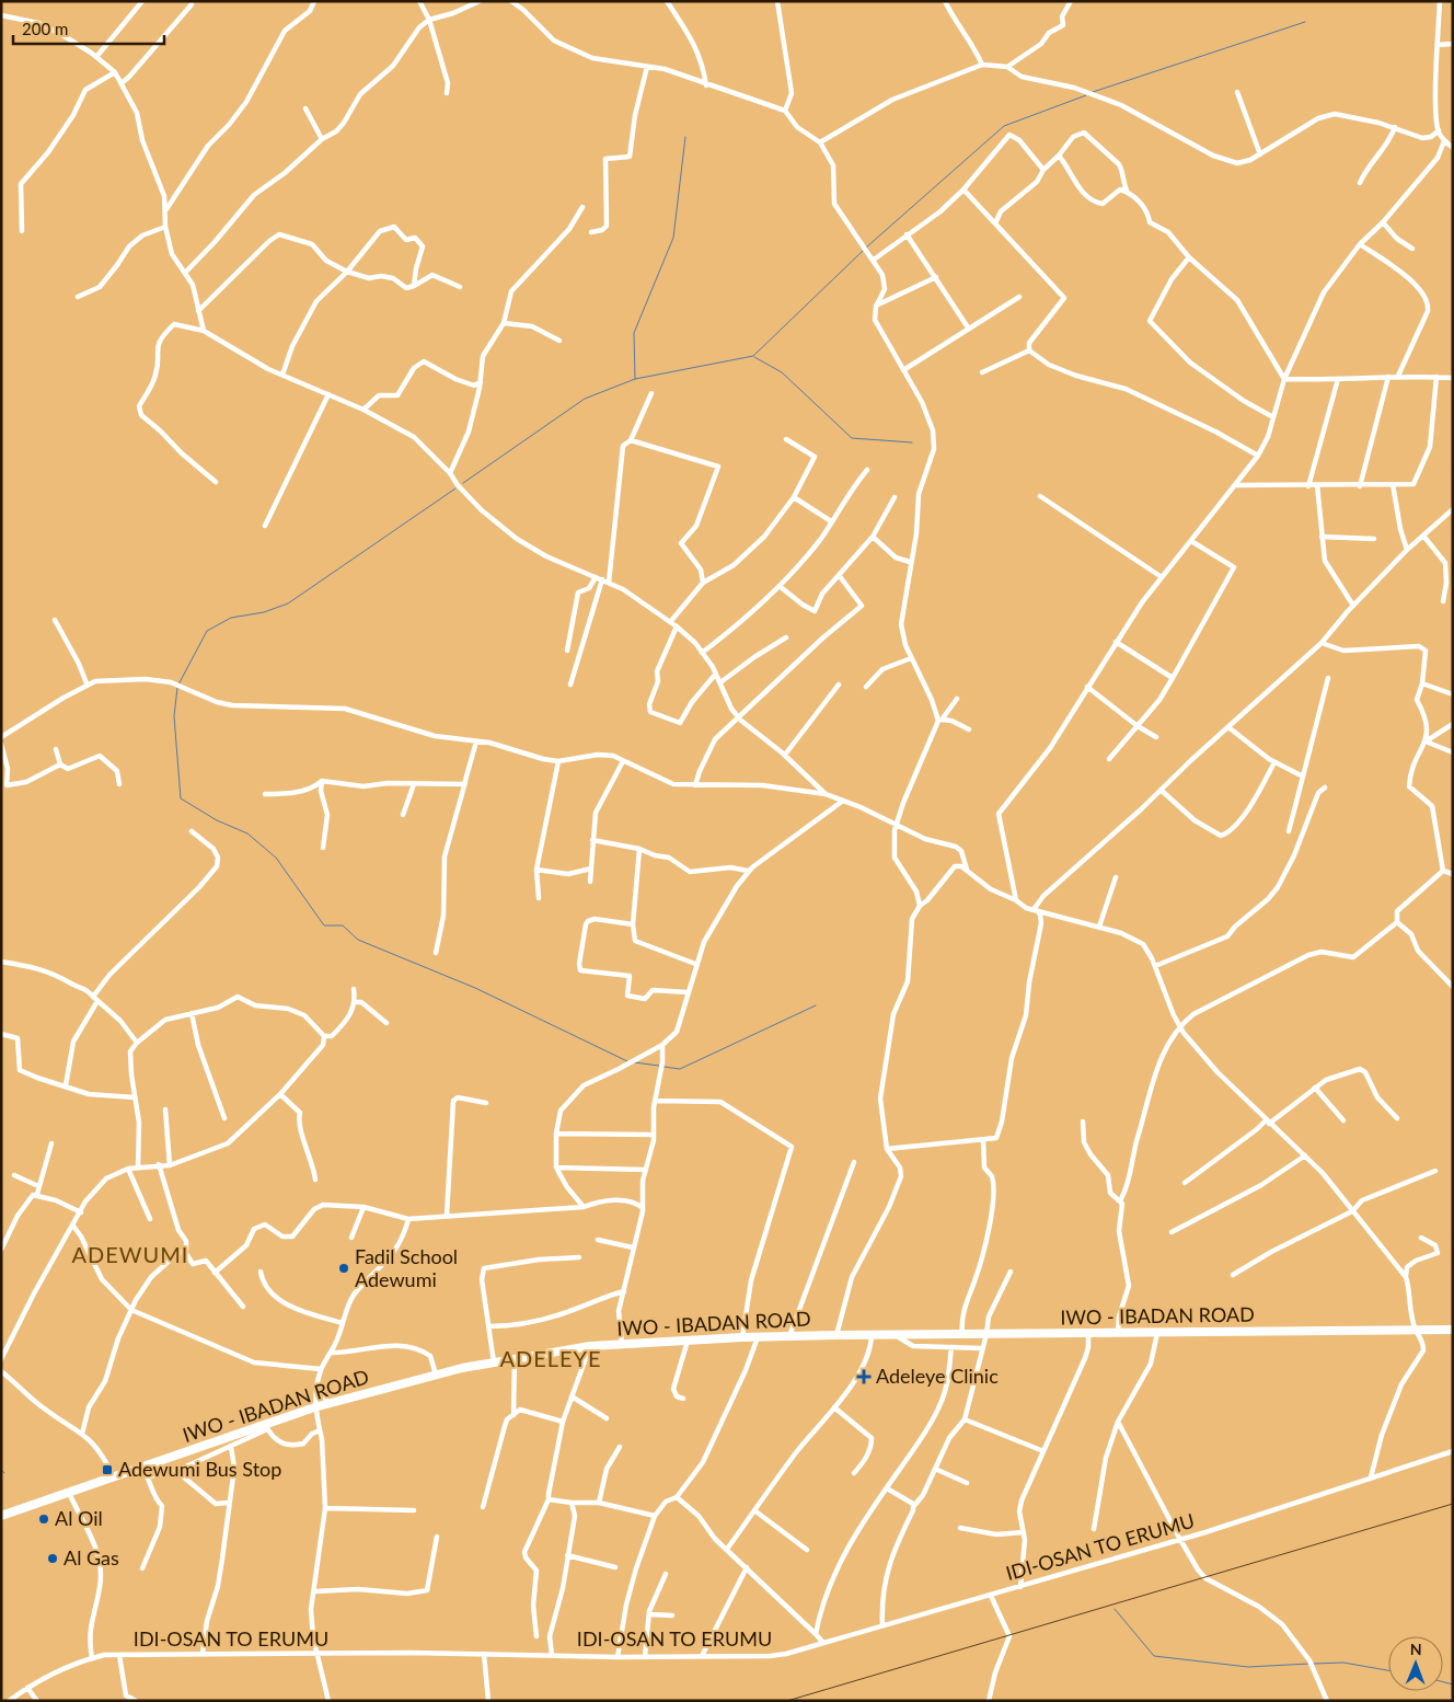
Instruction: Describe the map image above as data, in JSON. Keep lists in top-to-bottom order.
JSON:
{
  "streets": {
    "main road": ["IWO - IBADAN ROAD"],
    "street": ["IDI-OSAN TO ERUMU"]
  },
  "districts": ["ADEWUMI", "ADELEYE"],
  "places": {
    "other": ["Fadil School Adewumi", "Al Oil", "Al Gas"],
    "health": ["Adeleye Clinic"],
    "transit": ["Adewumi Bus Stop"]
  },
  "scale_bar": "200 m",
  "north": "top"
}
